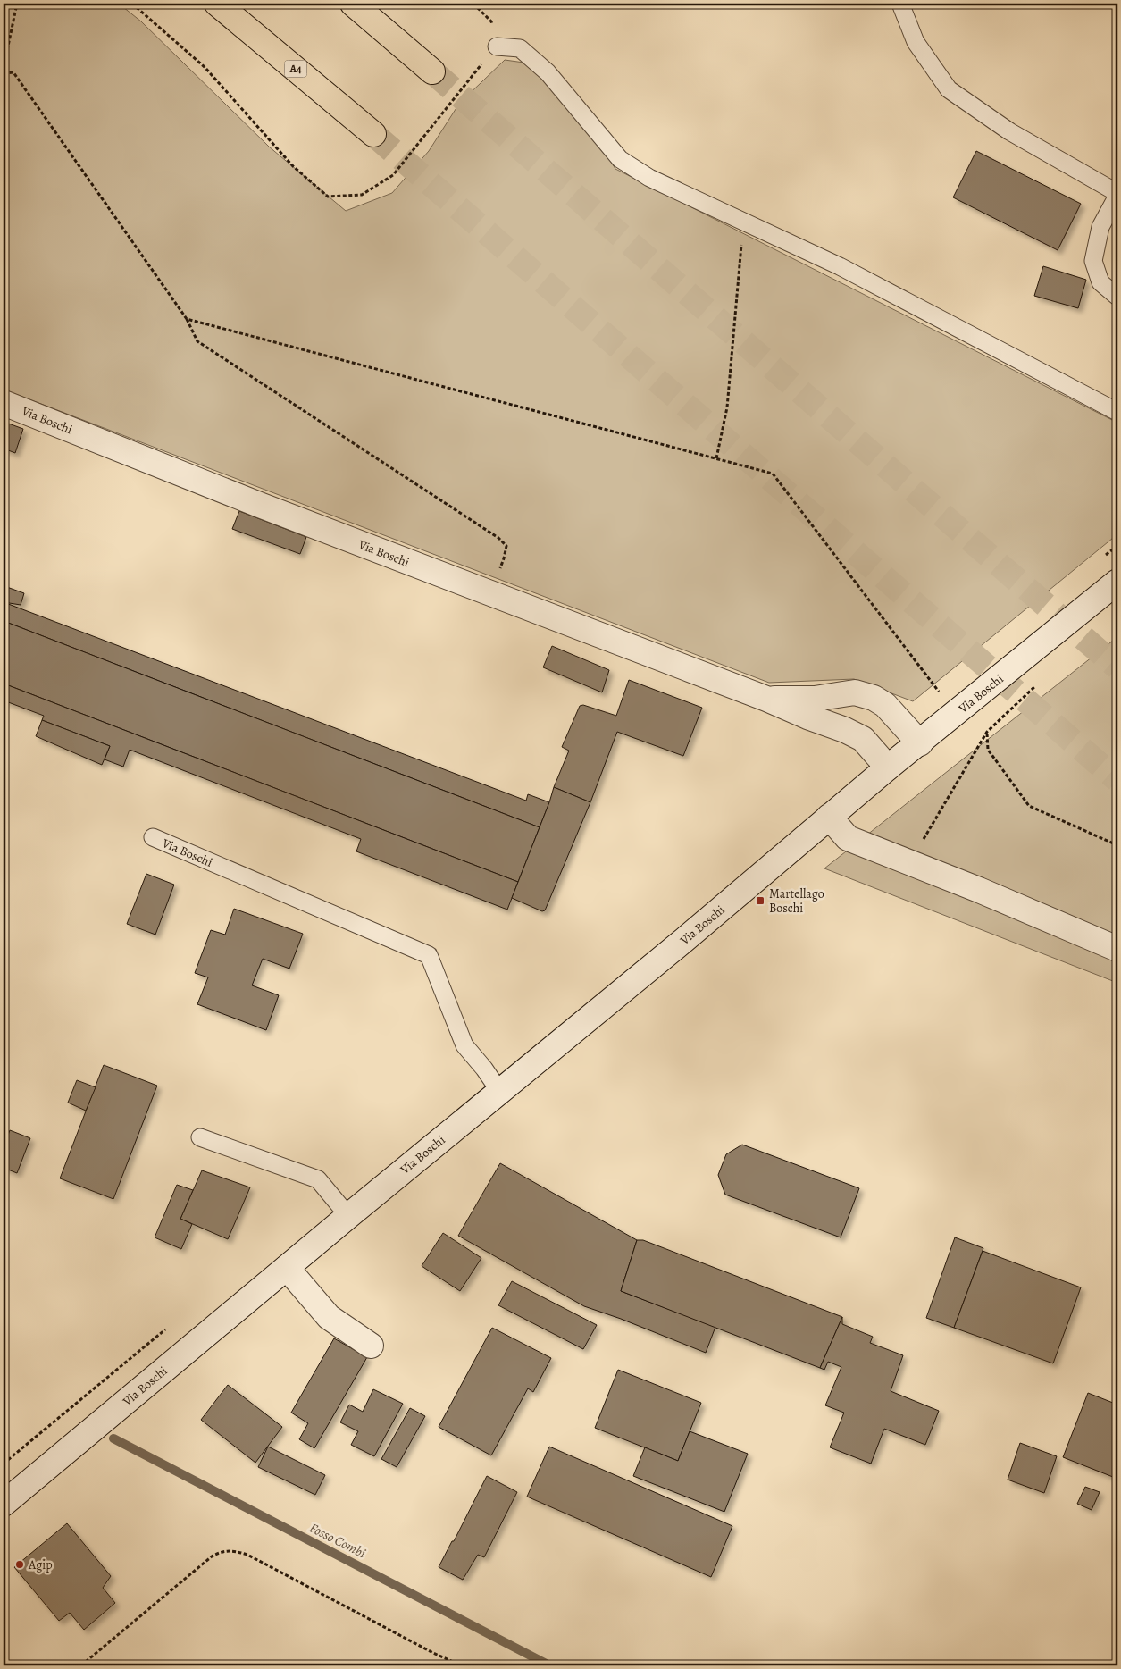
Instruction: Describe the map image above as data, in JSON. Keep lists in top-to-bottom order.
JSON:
{
  "streets": {
    "highway": ["A4"],
    "street": ["Via Boschi"]
  },
  "water": ["Fosso Combi"],
  "places": {
    "transit": ["Martellago Boschi"],
    "other": ["Agip"]
  }
}
